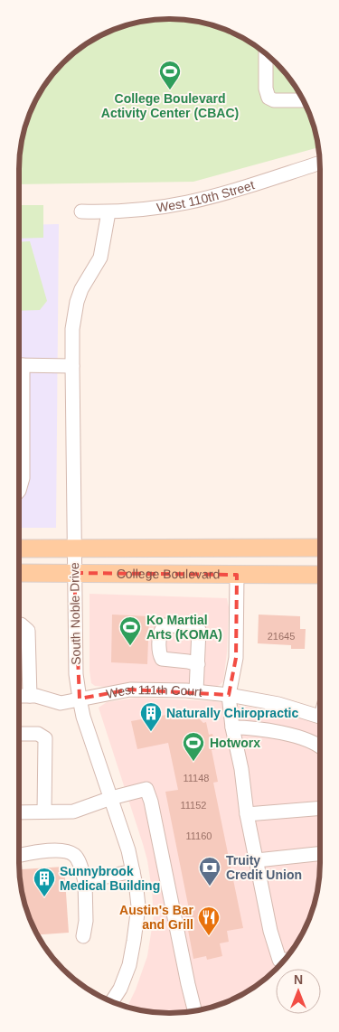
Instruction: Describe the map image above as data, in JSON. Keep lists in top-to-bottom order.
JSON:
{
  "streets": {
    "main road": ["College Boulevard"],
    "street": ["West 110th Street", "South Noble Drive", "West 111th Court"]
  },
  "crossings": [
    ["West 110th Street", "South Noble Drive"],
    ["College Boulevard", "South Noble Drive"],
    ["South Noble Drive", "West 111th Court"]
  ],
  "places": {
    "sports": ["College Boulevard Activity Center (CBAC)", "Ko Martial Arts (KOMA)", "Hotworx"],
    "building": ["Naturally Chiropractic", "Sunnybrook Medical Building"],
    "bank": ["Truity Credit Union"],
    "restaurant": ["Austin's Bar and Grill"]
  },
  "house_numbers": [
    "21645",
    "11148",
    "11152",
    "11160"
  ],
  "north": "top"
}
